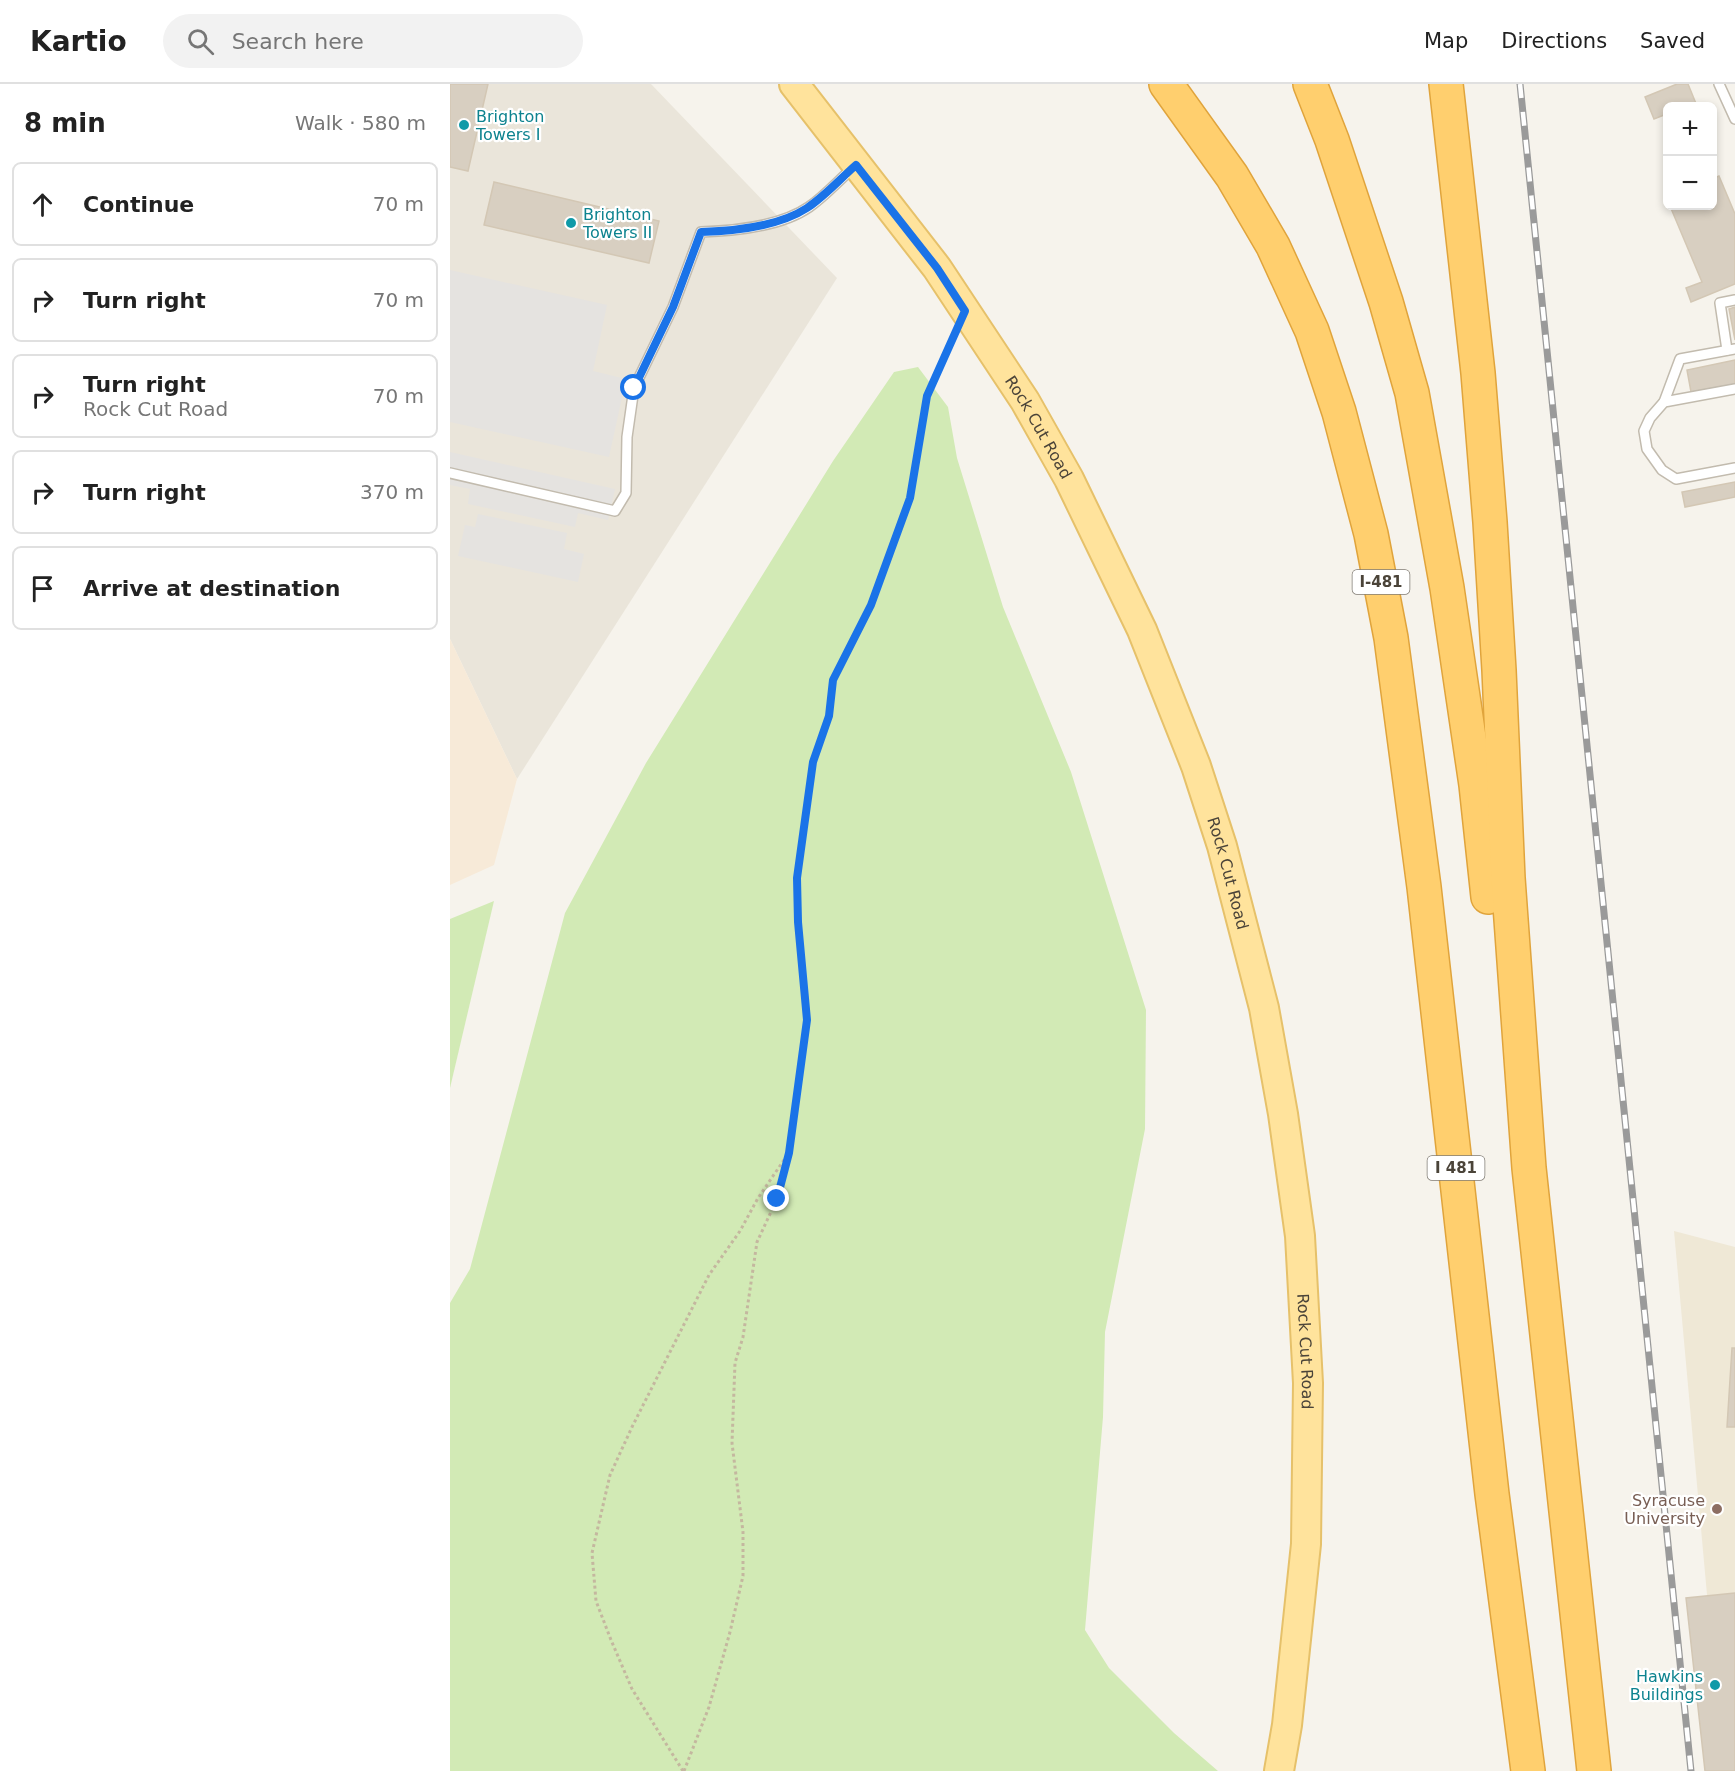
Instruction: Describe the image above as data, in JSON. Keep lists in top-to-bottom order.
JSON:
{
  "streets": {
    "highway": ["I-481", "I 481"],
    "main road": ["Rock Cut Road"]
  },
  "crossings": [
    ["I-481", "I 481"]
  ],
  "places": [
    "Brighton Towers I",
    "Brighton Towers II",
    "Syracuse University",
    "Hawkins Buildings"
  ],
  "page": {
    "header": "Kartio",
    "search": "Search here",
    "nav": ["Map", "Directions", "Saved"],
    "heading": ["8 min", "Walk · 580 m"],
    "map_buttons": ["+", "−"],
    "list": [
      ["Continue", "70 m"],
      ["Turn right", "70 m"],
      ["Turn right", "Rock Cut Road", "70 m"],
      ["Turn right", "370 m"],
      "Arrive at destination"
    ]
  }
}
